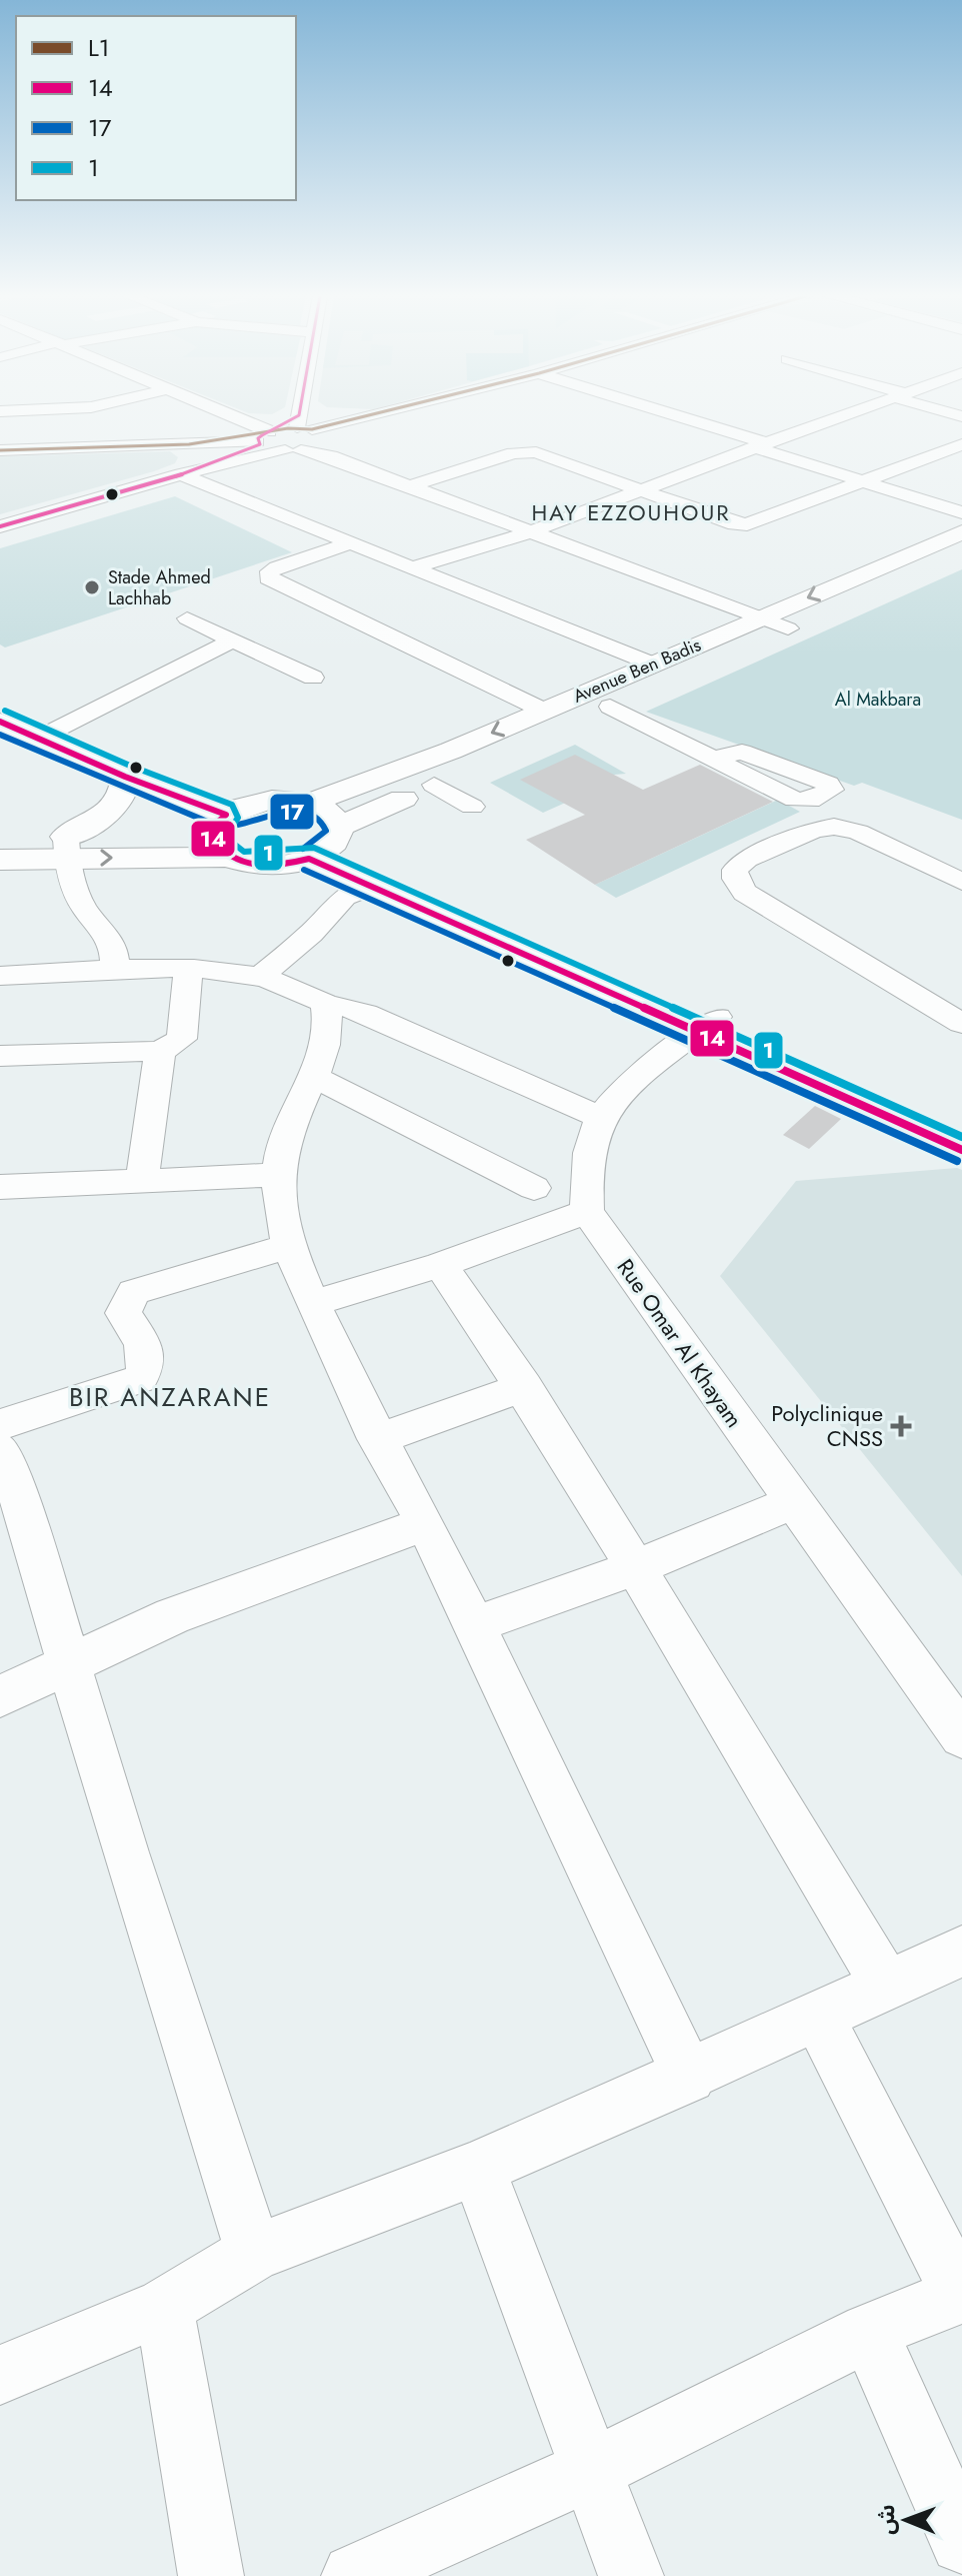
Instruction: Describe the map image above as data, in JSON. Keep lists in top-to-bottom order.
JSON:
{
  "streets": {
    "main road": ["Avenue Ben Badis"],
    "street": ["Rue Omar Al Khayam"]
  },
  "districts": ["HAY EZZOUHOUR", "BIR ANZARANE"],
  "parks": ["Al Makbara"],
  "places": {
    "other": ["Stade Ahmed Lachhab"],
    "health": ["Polyclinique CNSS"]
  },
  "lines": [
    "transit line L1",
    "transit line 14",
    "transit line 1",
    "transit line 17"
  ],
  "legend": [
    "L1",
    "14",
    "17",
    "1"
  ],
  "north": "left"
}
